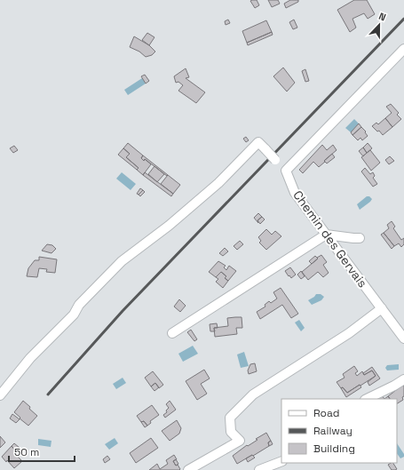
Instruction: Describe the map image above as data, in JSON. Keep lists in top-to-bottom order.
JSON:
{
  "streets": {
    "street": ["Chemin des Gervais"]
  },
  "legend": ["Road", "Railway", "Building"],
  "scale_bar": "50 m",
  "north": "top"
}
